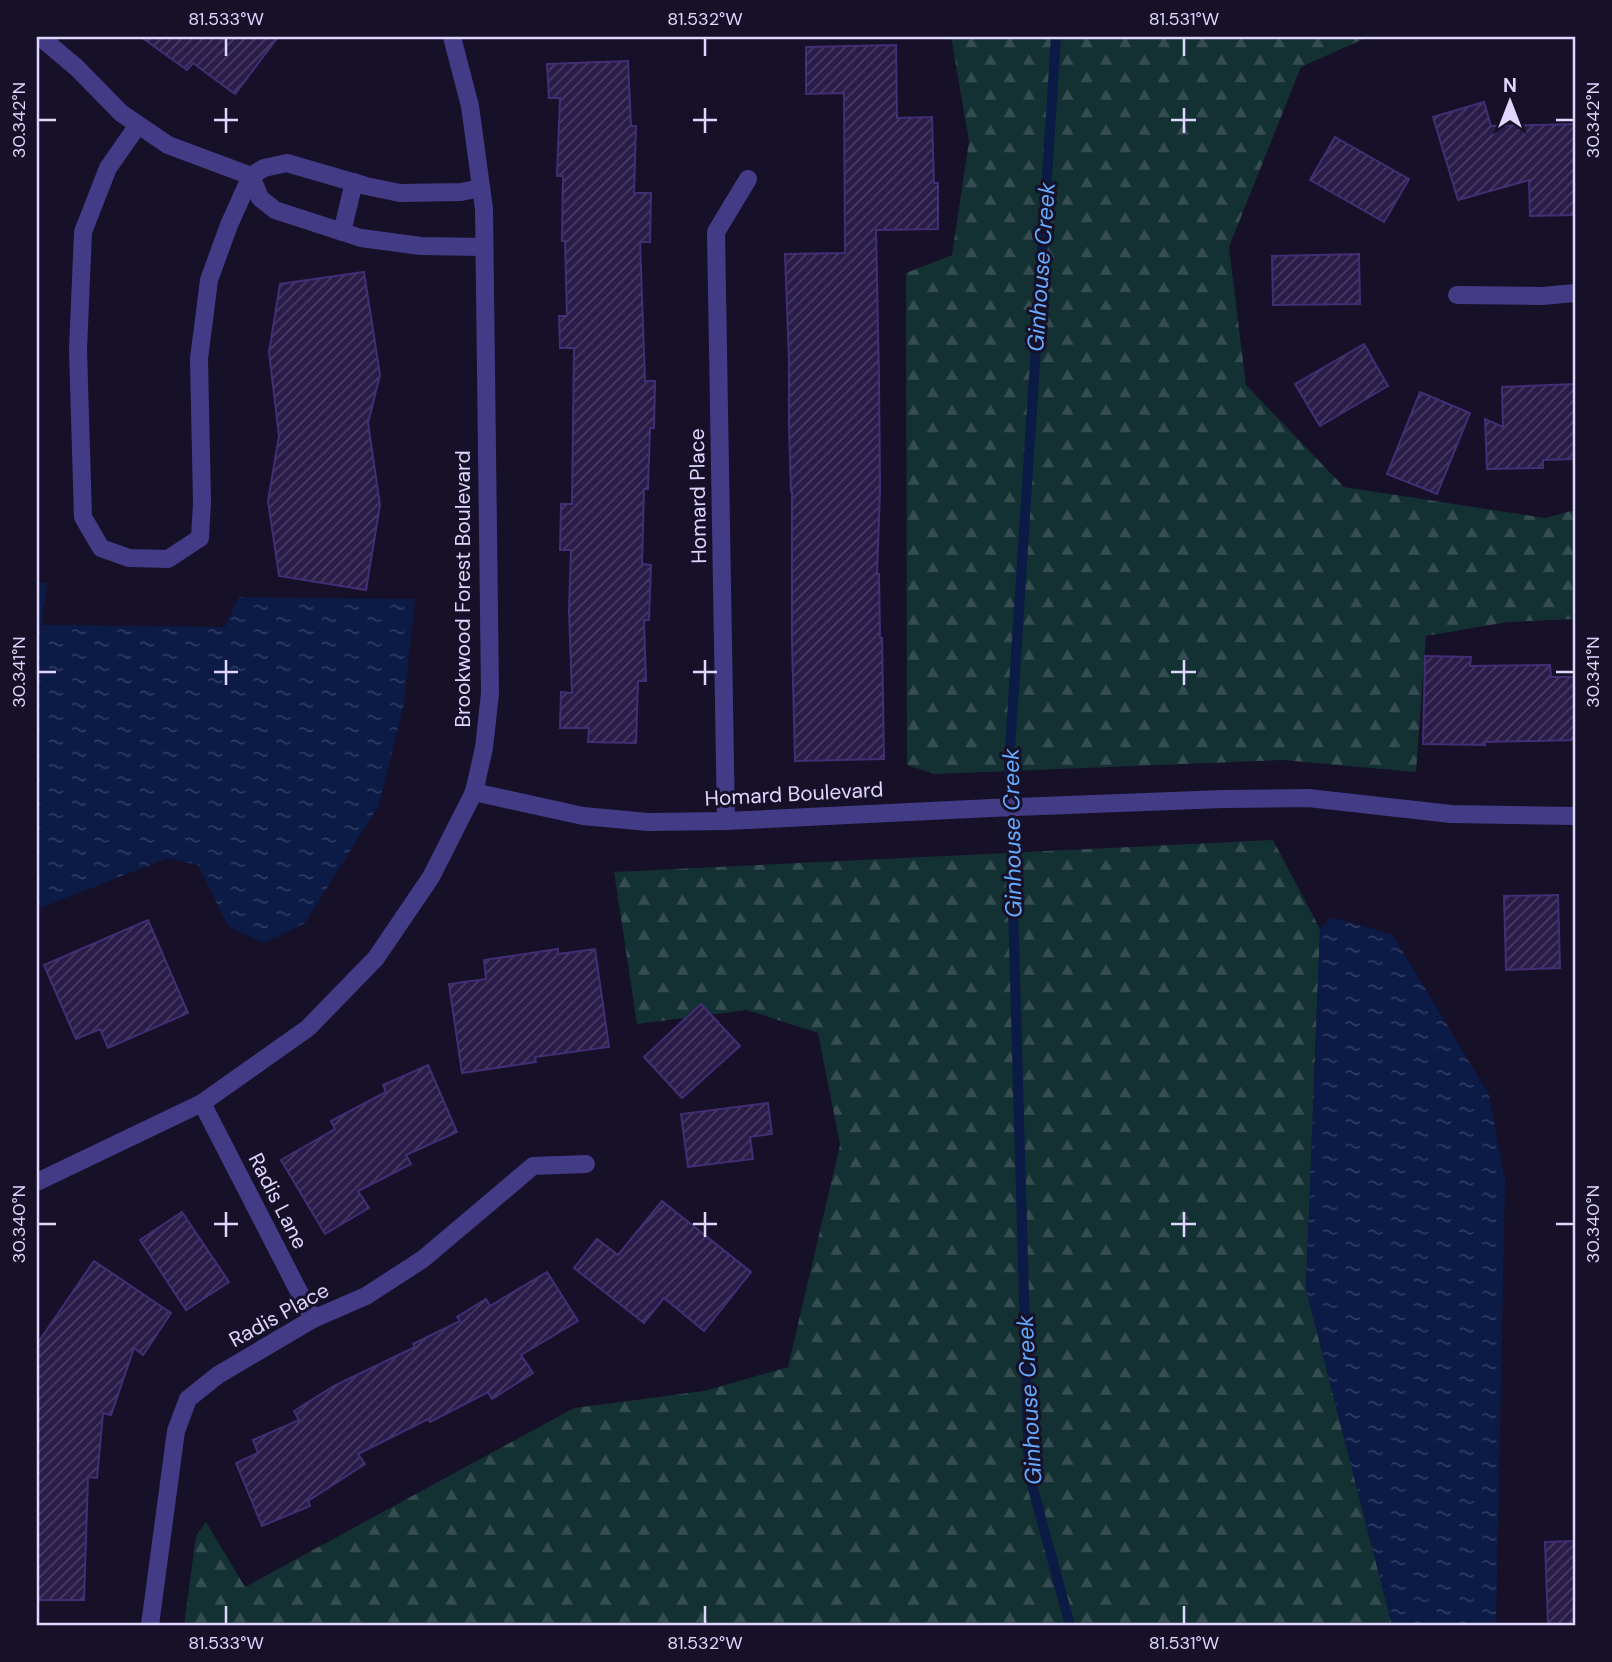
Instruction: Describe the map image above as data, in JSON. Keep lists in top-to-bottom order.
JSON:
{
  "streets": {
    "street": [
      "Homard Place",
      "Brookwood Forest Boulevard",
      "Homard Boulevard",
      "Radis Lane",
      "Radis Place"
    ]
  },
  "crossings": [
    ["Homard Place", "Homard Boulevard"],
    ["Brookwood Forest Boulevard", "Homard Boulevard"],
    ["Brookwood Forest Boulevard", "Radis Lane"],
    ["Radis Lane", "Radis Place"]
  ],
  "water": ["Ginhouse Creek"],
  "north": "top",
  "coordinates": [
    "81.533°W",
    "81.532°W",
    "81.531°W",
    "30.342°N",
    "30.341°N",
    "30.340°N"
  ]
}
